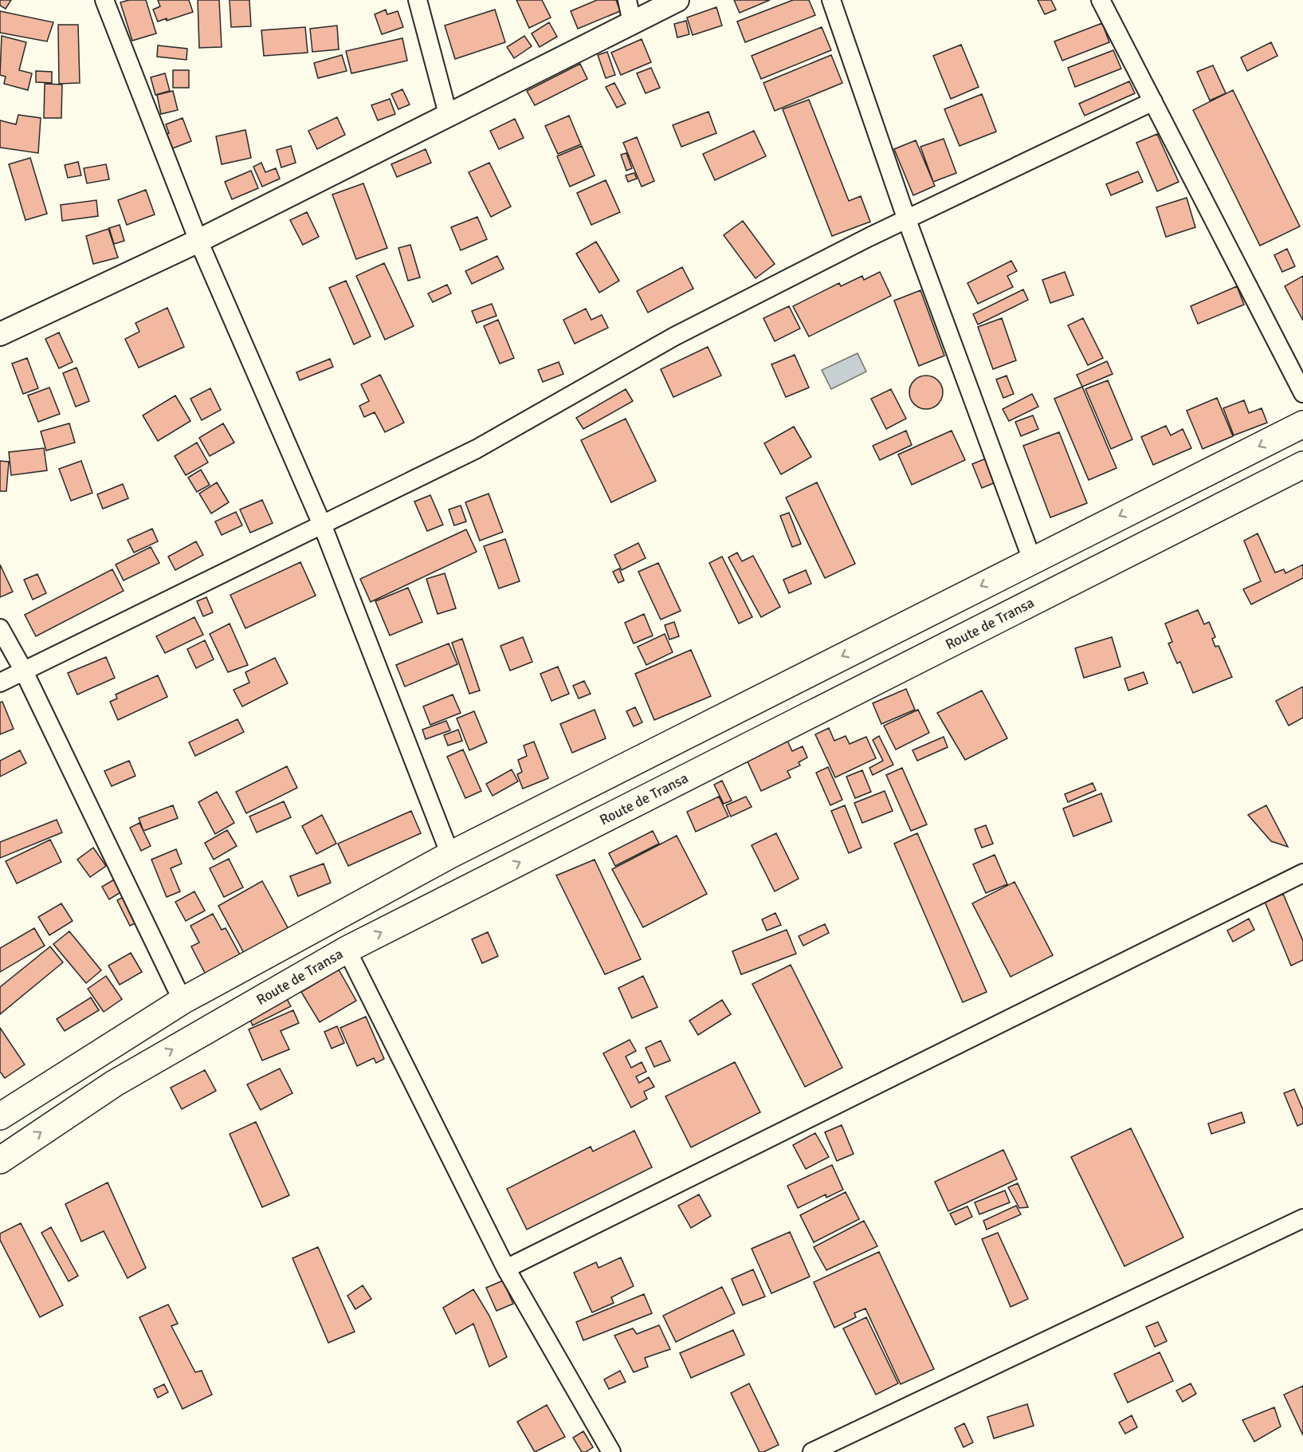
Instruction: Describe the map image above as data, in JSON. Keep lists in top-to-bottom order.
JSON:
{
  "streets": {
    "main road": ["Route de Transa"]
  }
}
